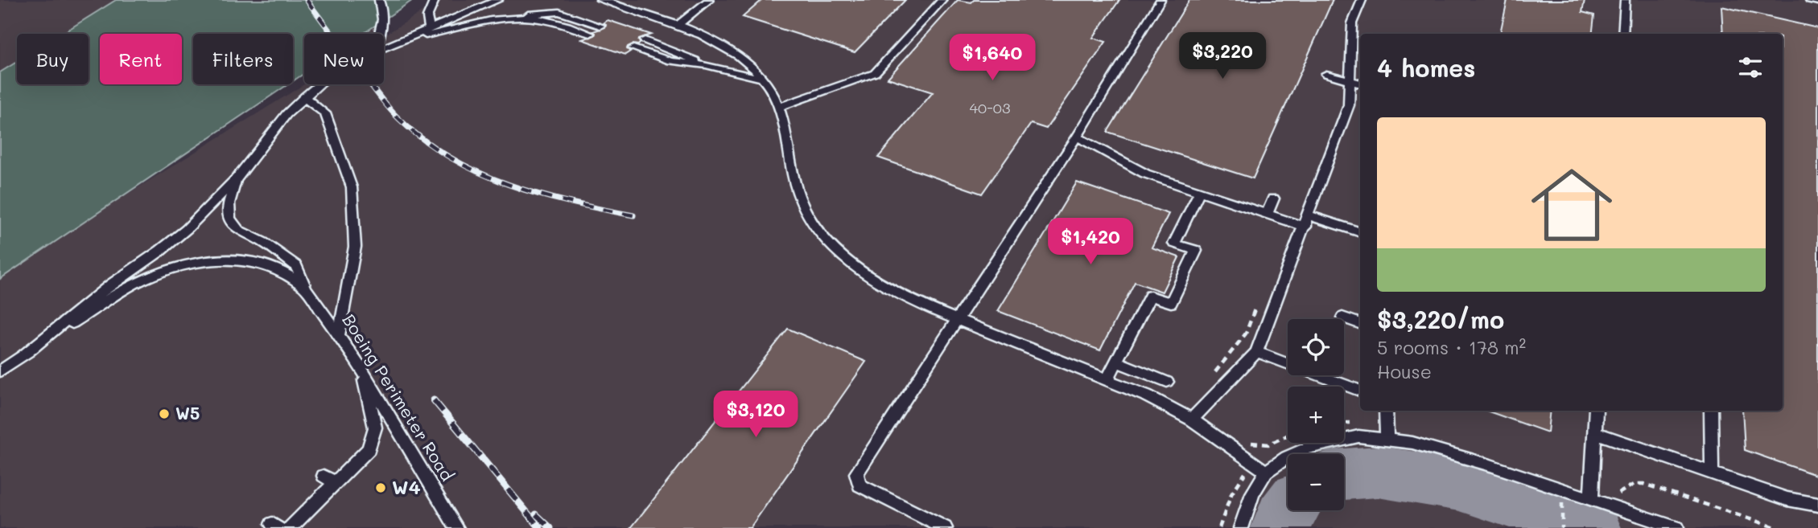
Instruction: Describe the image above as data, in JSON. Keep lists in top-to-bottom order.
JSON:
{
  "streets": {
    "lane": ["Boeing Perimeter Road"]
  },
  "places": ["W5", "W4"],
  "house_numbers": ["40-03"],
  "page": {
    "price": [
      "$3,220",
      "$1,640",
      "$1,420",
      "$3,120"
    ],
    "chip": [
      "Buy",
      "Rent",
      "Filters",
      "New"
    ],
    "heading": "4 homes",
    "list": [
      {
        "name": "$3,220/mo",
        "note": "5 rooms · 178 m² · House"
      }
    ],
    "map_buttons": ["+", "−"]
  }
}
